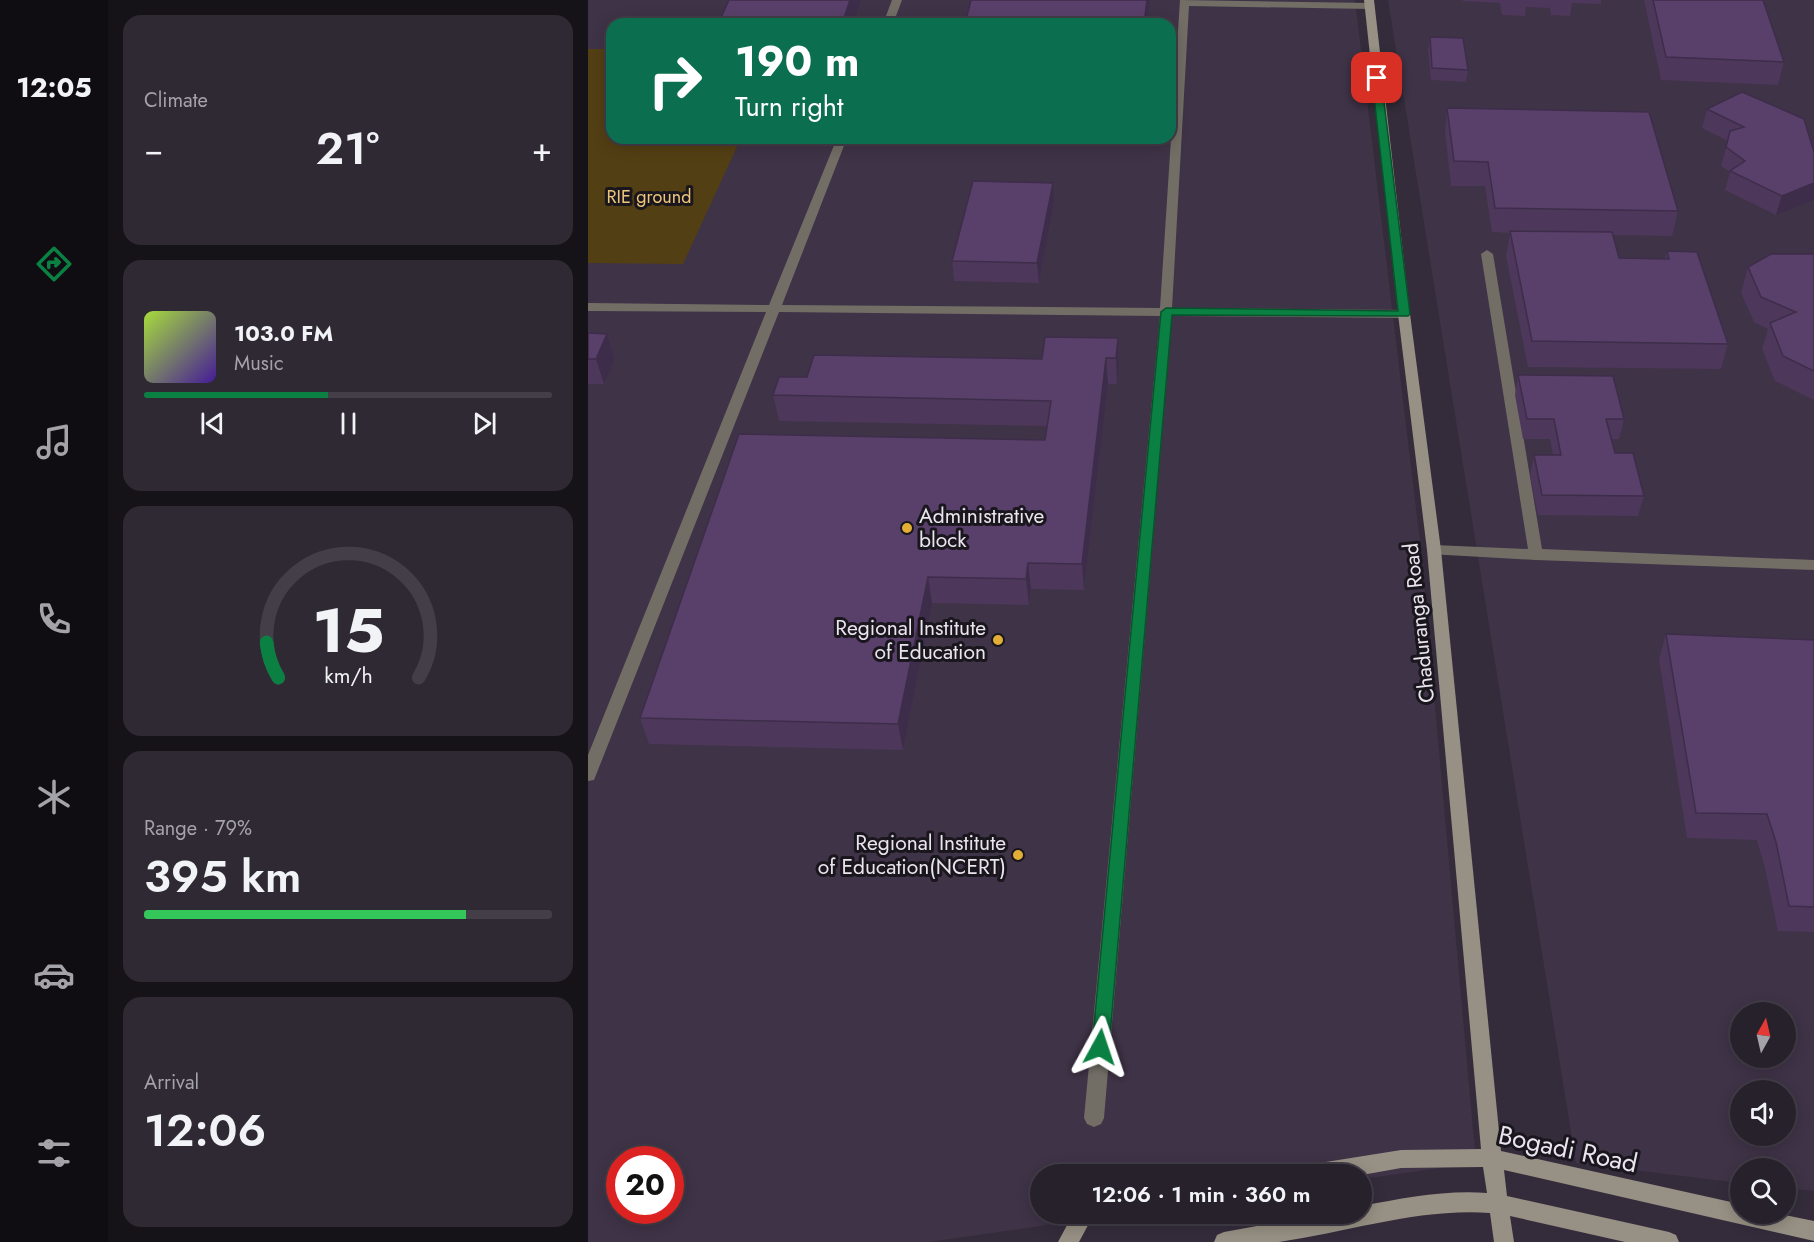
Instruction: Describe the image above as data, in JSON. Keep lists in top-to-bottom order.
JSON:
{
  "streets": {
    "street": ["Chaduranga Road", "Bogadi Road"]
  },
  "crossings": [
    ["Chaduranga Road", "Bogadi Road"]
  ],
  "parks": ["RIE ground"],
  "places": ["Administrative block", "Regional Institute of Education", "Regional Institute of Education(NCERT)"],
  "north": "top",
  "page": {
    "tabs": "12:05",
    "tile": [
      "Climate",
      ["Range · 79%", "395 km"],
      ["Arrival", "12:06"]
    ],
    "turn": ["190 m", "Turn right"],
    "heat": ["−", "21°", "+"],
    "song": ["103.0 FM", "Music"],
    "limit": "20",
    "trip": "12:06 · 1 min · 360 m",
    "gauge": ["15", "km/h"]
  }
}
